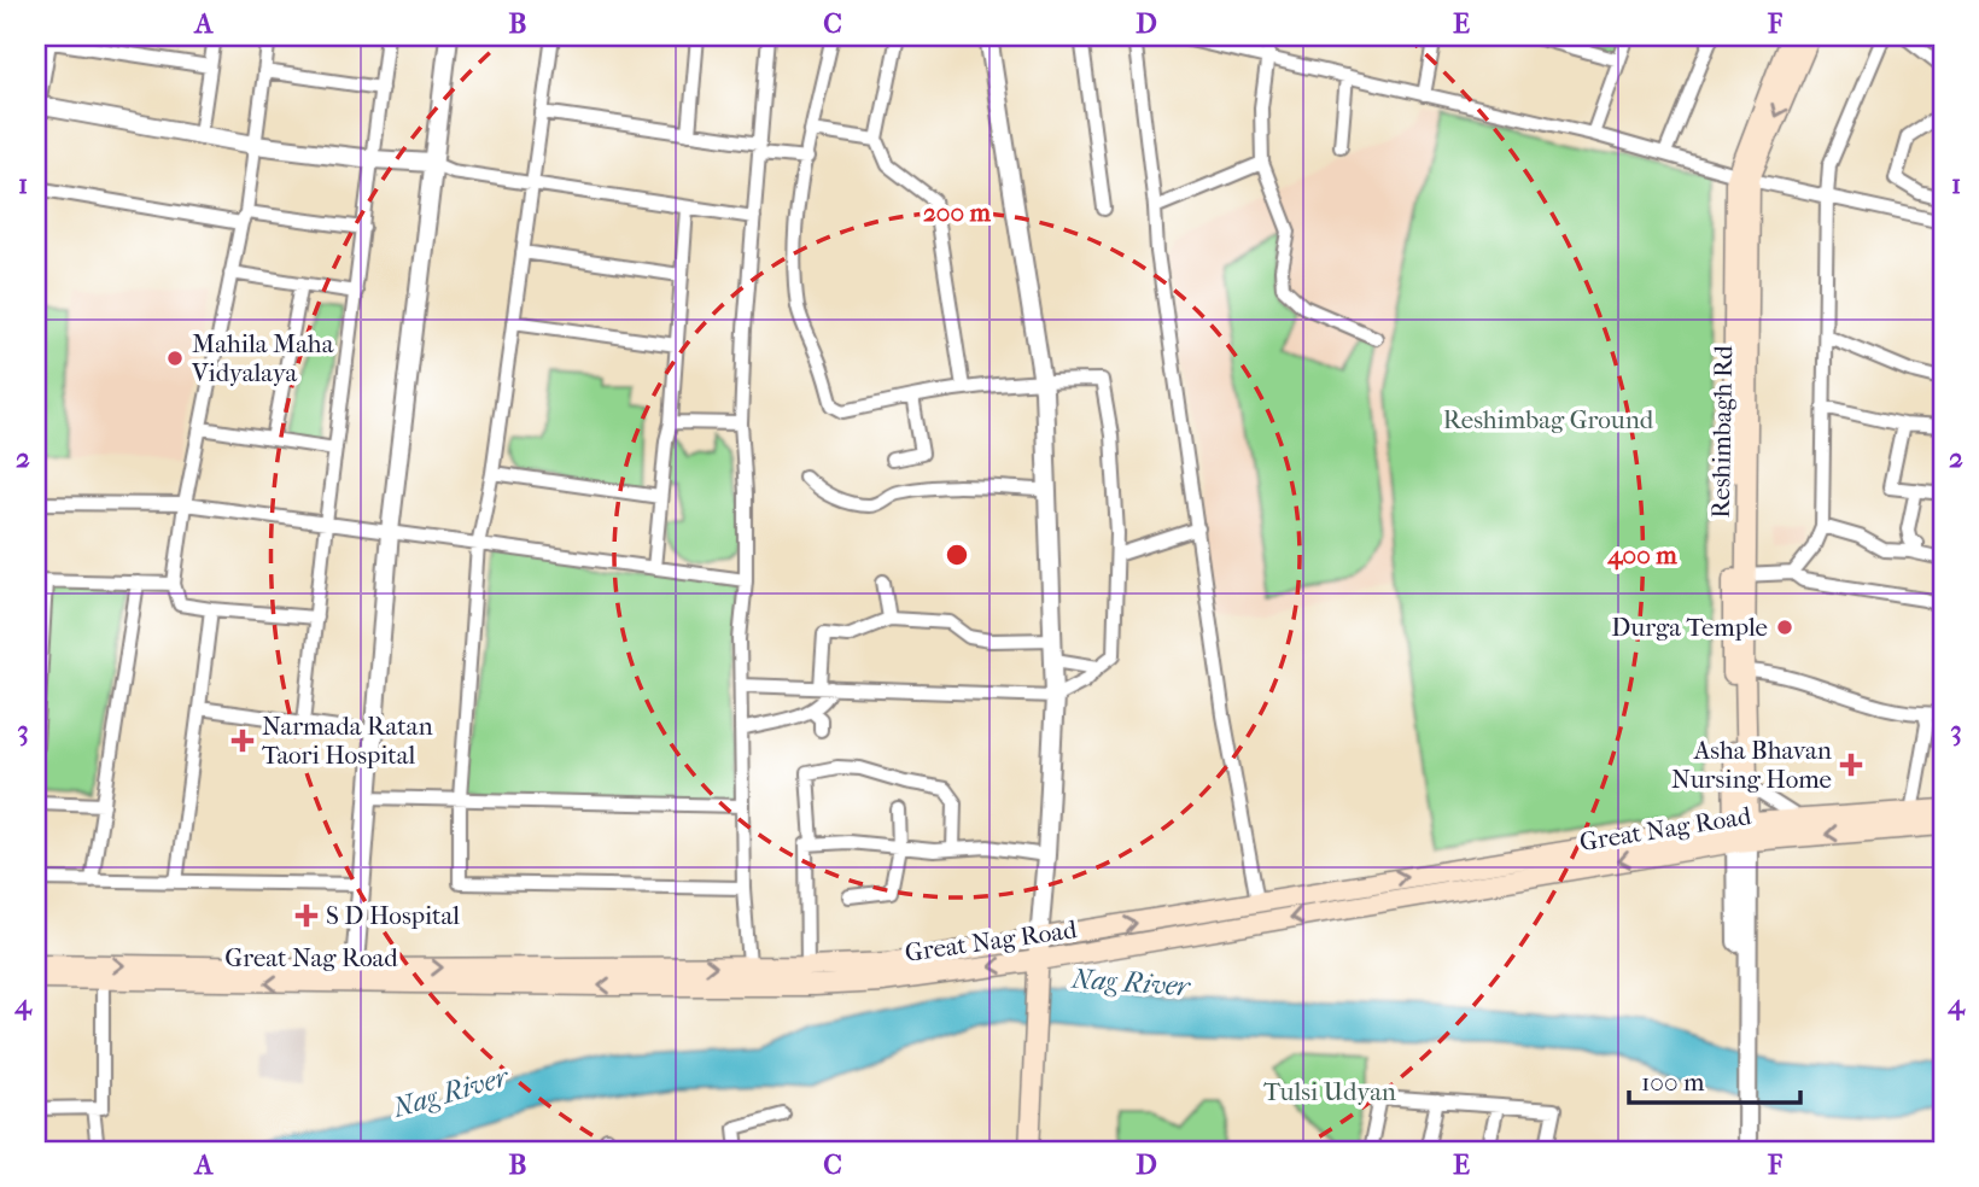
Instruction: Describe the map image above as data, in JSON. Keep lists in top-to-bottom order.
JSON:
{
  "streets": {
    "main road": ["Reshimbagh Rd", "Great Nag Road"]
  },
  "crossings": [
    ["Reshimbagh Rd", "Great Nag Road"]
  ],
  "water": ["Nag River"],
  "parks": ["Reshimbag Ground", "Tulsi Udyan"],
  "places": {
    "other": ["Mahila Maha Vidyalaya", "Durga Temple"],
    "health": ["Narmada Ratan Taori Hospital", "Asha Bhavan Nursing Home", "S D Hospital"]
  },
  "scale_bar": "100 m",
  "grid": {
    "columns": [
      "A",
      "B",
      "C",
      "D",
      "E",
      "F"
    ],
    "rows": [
      "1",
      "2",
      "3",
      "4"
    ]
  },
  "rings": ["200 m", "400 m"]
}
